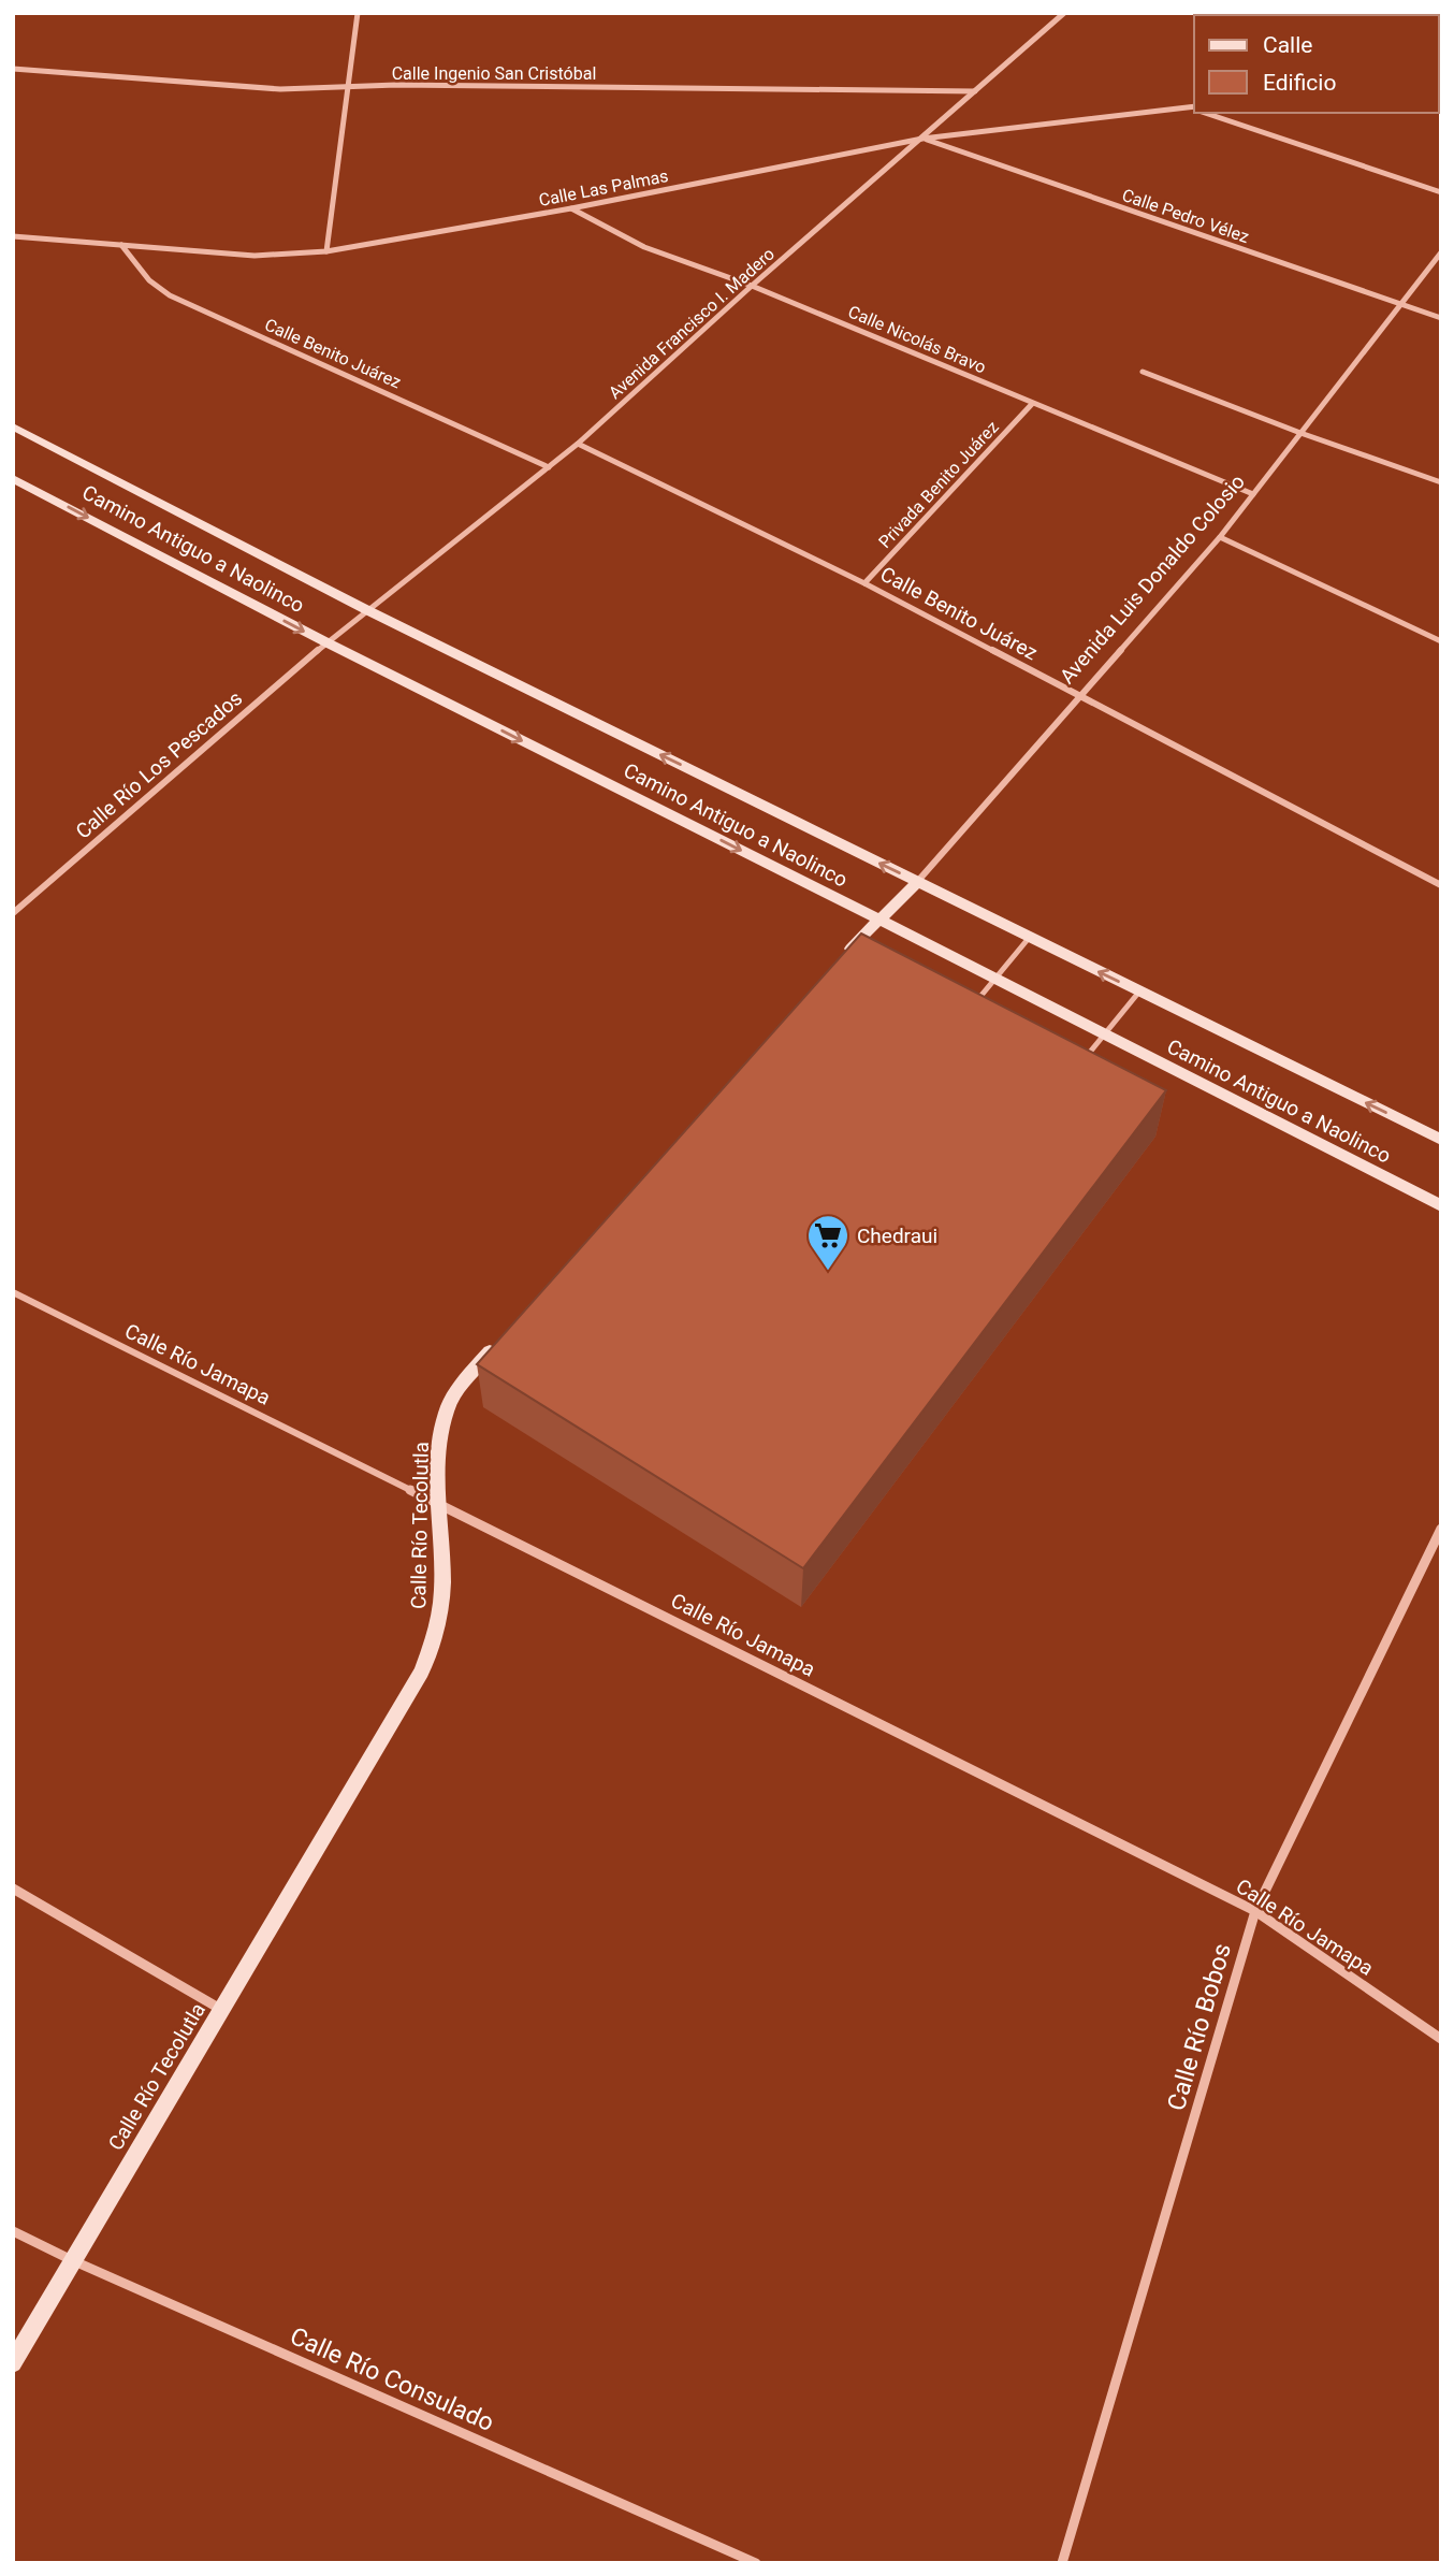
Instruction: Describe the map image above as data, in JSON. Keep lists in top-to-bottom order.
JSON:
{
  "streets": {
    "main road": ["Camino Antiguo a Naolinco", "Avenida Luis Donaldo Colosio", "Calle Río Tecolutla"],
    "street": [
      "Calle Ingenio San Cristóbal",
      "Calle Las Palmas",
      "Calle Pedro Vélez",
      "Avenida Francisco I. Madero",
      "Calle Nicolás Bravo",
      "Calle Benito Juárez",
      "Privada Benito Juárez",
      "Calle Río Los Pescados",
      "Calle Río Jamapa",
      "Calle Río Bobos",
      "Calle Río Consulado"
    ]
  },
  "crossings": [
    ["Calle Ingenio San Cristóbal", "Avenida Francisco I. Madero"],
    ["Calle Las Palmas", "Calle Pedro Vélez"],
    ["Calle Las Palmas", "Avenida Francisco I. Madero"],
    ["Calle Las Palmas", "Calle Nicolás Bravo"],
    ["Calle Las Palmas", "Calle Benito Juárez"],
    ["Calle Pedro Vélez", "Avenida Francisco I. Madero"],
    ["Calle Pedro Vélez", "Avenida Luis Donaldo Colosio"],
    ["Avenida Francisco I. Madero", "Calle Nicolás Bravo"],
    ["Avenida Francisco I. Madero", "Calle Benito Juárez"],
    ["Avenida Francisco I. Madero", "Camino Antiguo a Naolinco"],
    ["Avenida Francisco I. Madero", "Calle Río Los Pescados"],
    ["Calle Nicolás Bravo", "Privada Benito Juárez"],
    ["Calle Nicolás Bravo", "Avenida Luis Donaldo Colosio"],
    ["Calle Benito Juárez", "Privada Benito Juárez"],
    ["Calle Benito Juárez", "Avenida Luis Donaldo Colosio"],
    ["Camino Antiguo a Naolinco", "Avenida Luis Donaldo Colosio"],
    ["Camino Antiguo a Naolinco", "Calle Río Los Pescados"],
    ["Calle Río Jamapa", "Calle Río Tecolutla"],
    ["Calle Río Jamapa", "Calle Río Bobos"],
    ["Calle Río Tecolutla", "Calle Río Consulado"]
  ],
  "places": {
    "supermarket": ["Chedraui"]
  },
  "legend": ["Calle", "Edificio"]
}
